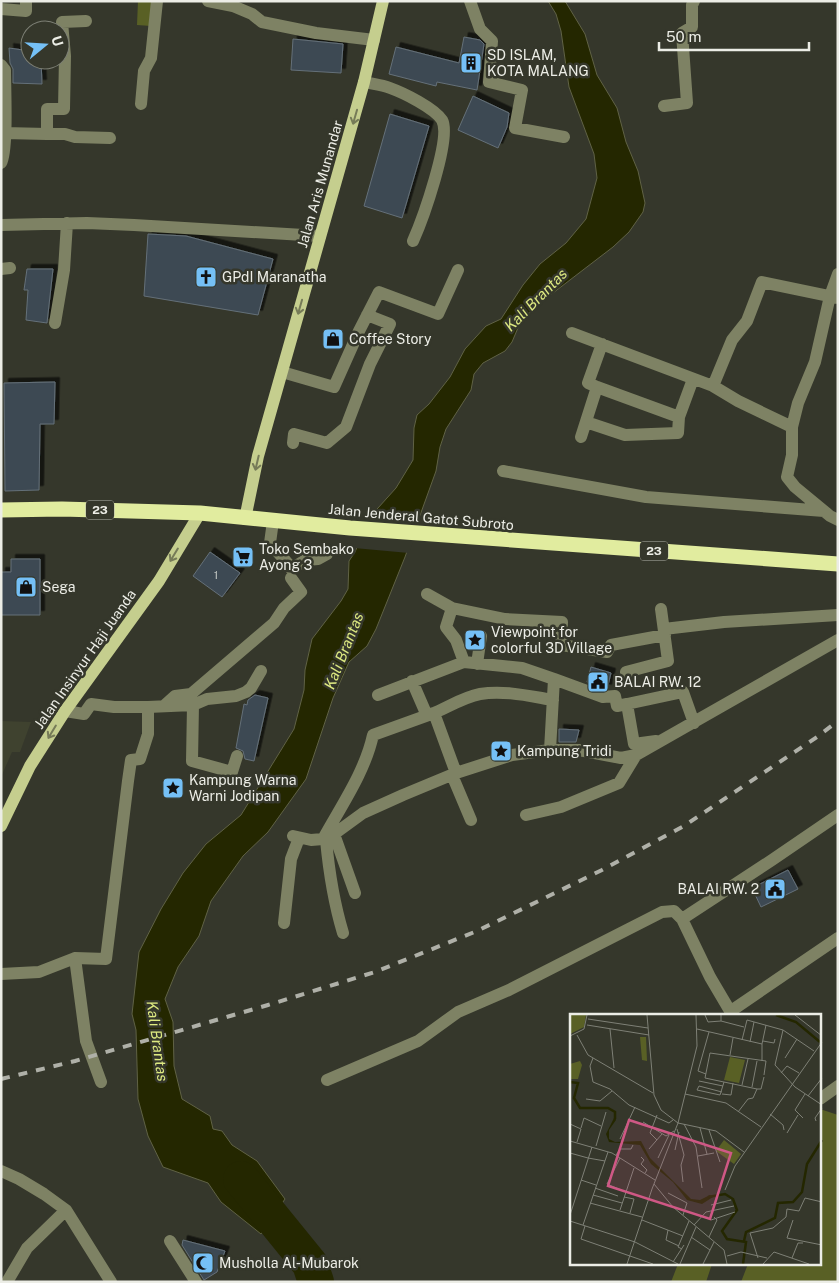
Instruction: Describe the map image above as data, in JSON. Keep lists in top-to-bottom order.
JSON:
{
  "streets": {
    "highway": ["23", "Jalan Jenderal Gatot Subroto"],
    "main road": ["Jalan Aris Munandar", "Jalan Insinyur Haji Juanda"]
  },
  "crossings": [
    ["Jalan Aris Munandar", "Jalan Jenderal Gatot Subroto"],
    ["Jalan Jenderal Gatot Subroto", "Jalan Insinyur Haji Juanda"]
  ],
  "one_way": ["Jalan Aris Munandar", "Jalan Insinyur Haji Juanda"],
  "water": ["Kali Brantas"],
  "places": {
    "building": ["SD ISLAM, KOTA MALANG"],
    "church": ["GPdI Maranatha"],
    "shop": ["Coffee Story", "Sega"],
    "supermarket": ["Toko Sembako Ayong 3"],
    "place": ["Viewpoint for colorful 3D Village", "Kampung Tridi", "Kampung Warna Warni Jodipan"],
    "public building": ["BALAI RW. 12", "BALAI RW. 2"],
    "mosque": ["Musholla Al-Mubarok"]
  },
  "house_numbers": ["1"],
  "scale_bar": "50 m",
  "north": "right"
}
